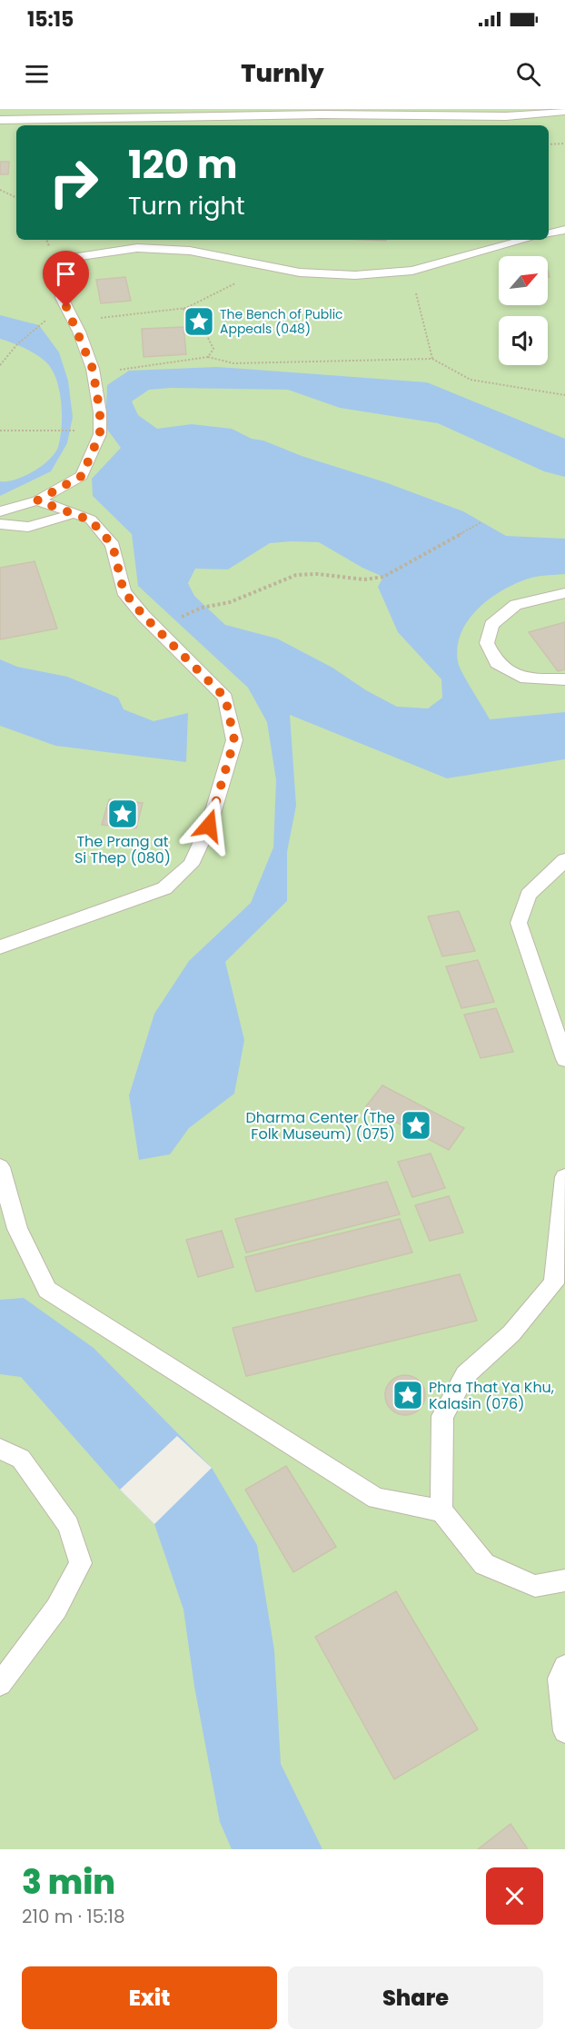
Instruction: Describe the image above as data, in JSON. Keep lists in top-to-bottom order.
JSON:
{
  "places": {
    "place": [
      "The Bench of Public Appeals (048)",
      "The Prang at Si Thep (080)",
      "Dharma Center (The Folk Museum) (075)",
      "Phra That Ya Khu, Kalasin (076)"
    ]
  },
  "north": "top right",
  "page": {
    "status": "15:15",
    "header": "Turnly",
    "turn": ["120 m", "Turn right"],
    "heading": ["3 min", "210 m · 15:18"],
    "buttons": ["Exit", "Share"]
  }
}
